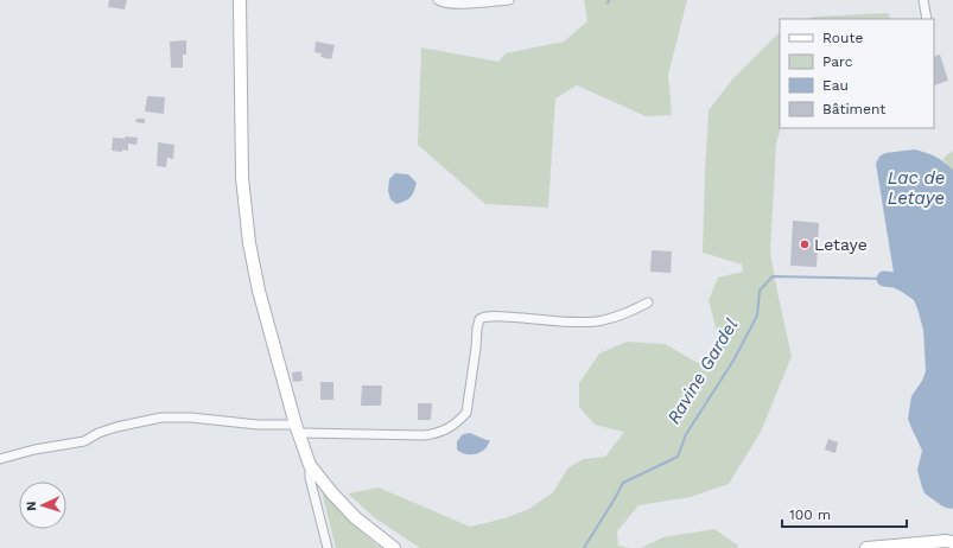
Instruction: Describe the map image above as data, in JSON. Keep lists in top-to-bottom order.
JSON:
{
  "water": ["Lac de Letaye", "Ravine Gardel"],
  "places": ["Letaye"],
  "legend": [
    "Route",
    "Parc",
    "Eau",
    "Bâtiment"
  ],
  "scale_bar": "100 m",
  "north": "left"
}
